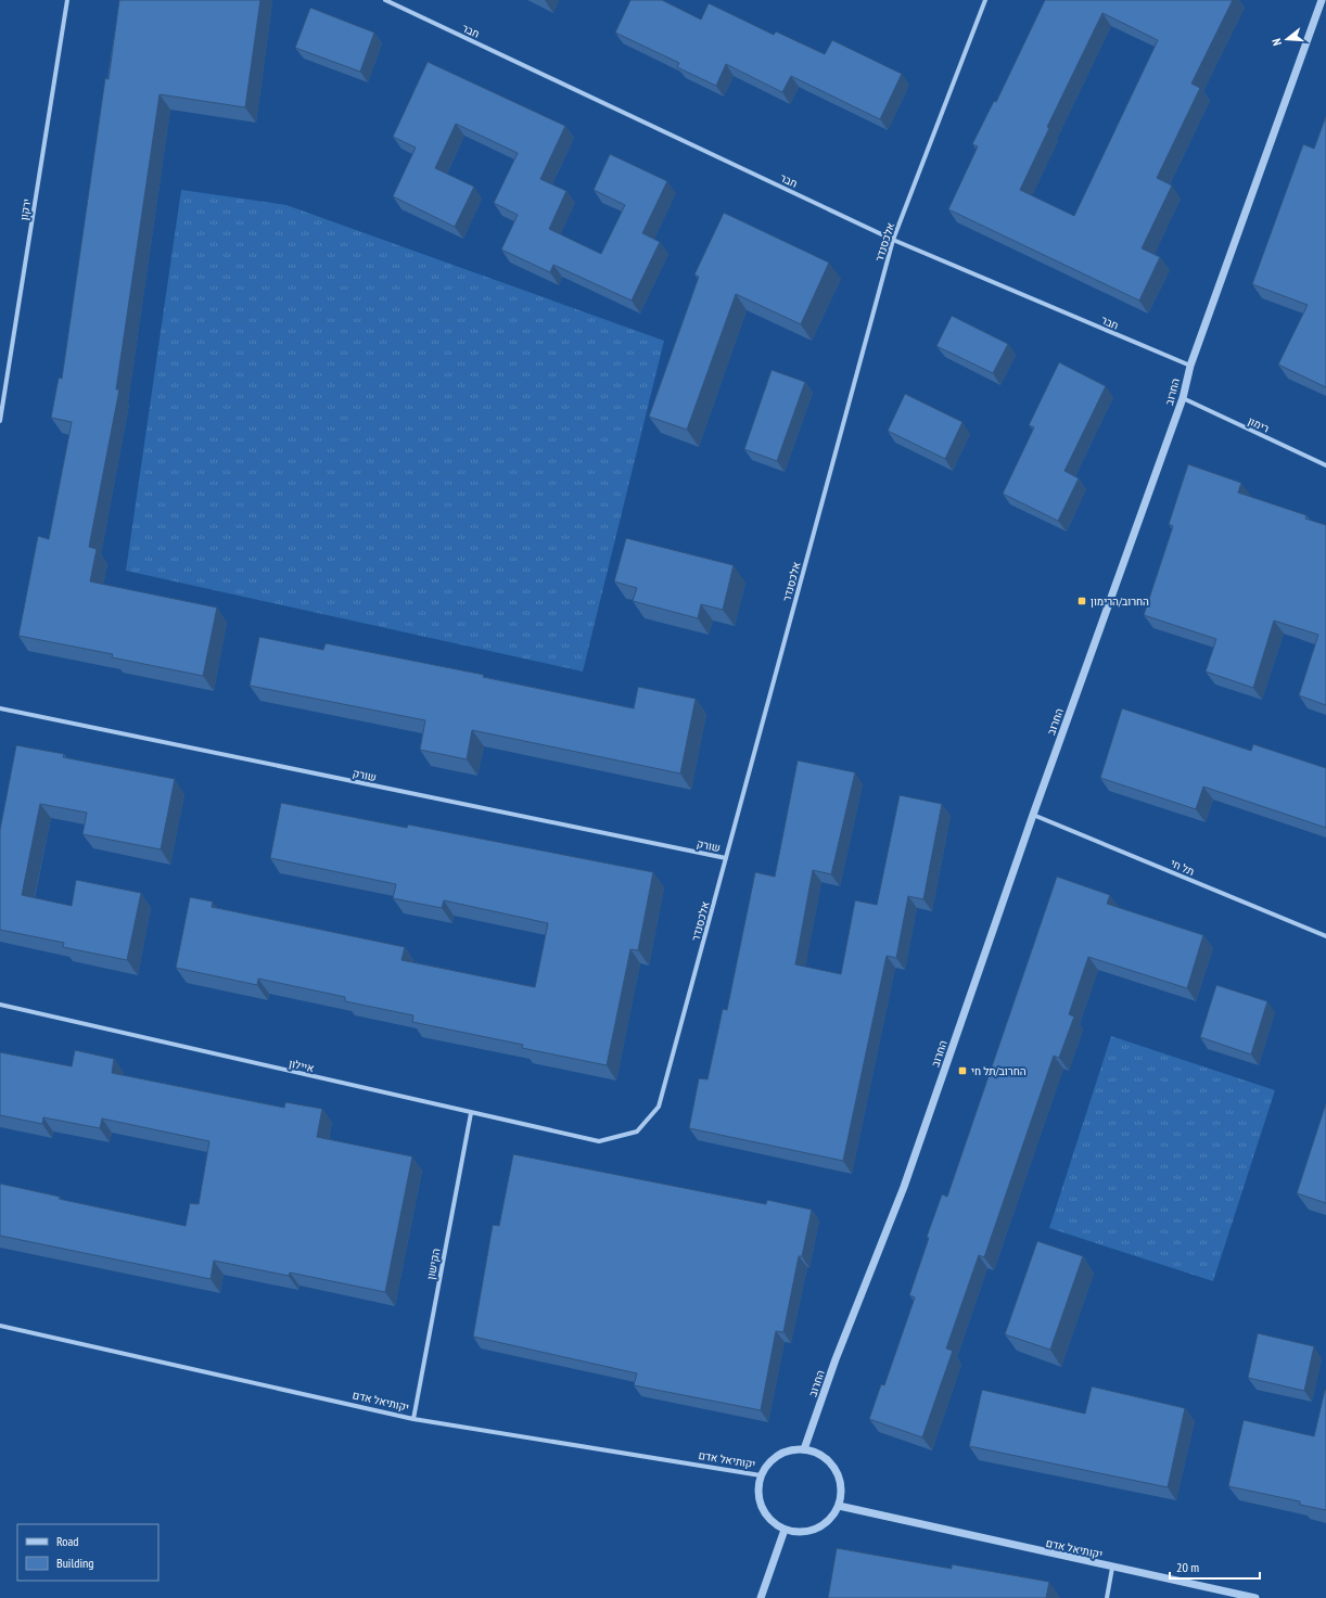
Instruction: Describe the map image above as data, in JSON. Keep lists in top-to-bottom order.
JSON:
{
  "streets": {
    "street": [
      "חבר",
      "ירקון",
      "אלכסנדר",
      "החרוב",
      "רימון",
      "שורק",
      "תל חי",
      "איילון",
      "הקישון",
      "יקותיאל אדם"
    ]
  },
  "crossings": [
    ["חבר", "אלכסנדר"],
    ["חבר", "החרוב"],
    ["אלכסנדר", "שורק"],
    ["אלכסנדר", "איילון"],
    ["החרוב", "רימון"],
    ["החרוב", "תל חי"],
    ["החרוב", "יקותיאל אדם"],
    ["איילון", "הקישון"],
    ["הקישון", "יקותיאל אדם"]
  ],
  "places": {
    "transit": ["החרוב/הרימון", "החרוב/תל חי"]
  },
  "legend": ["Road", "Building"],
  "scale_bar": "20 m",
  "north": "left"
}
